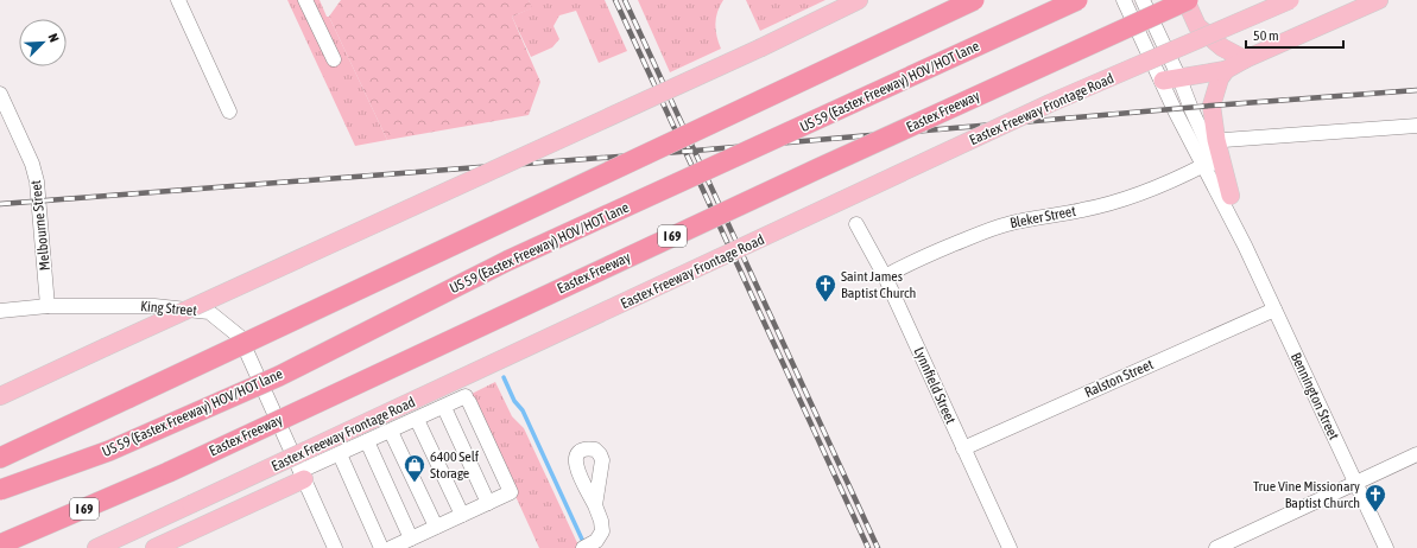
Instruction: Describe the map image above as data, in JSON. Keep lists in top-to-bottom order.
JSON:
{
  "streets": {
    "highway": ["US 59 (Eastex Freeway) HOV/HOT lane", "Eastex Freeway", "I 69"],
    "main road": ["Eastex Freeway Frontage Road"],
    "street": [
      "Bleker Street",
      "Melbourne Street",
      "King Street",
      "Ralston Street",
      "Lynnfield Street",
      "Bennington Street"
    ]
  },
  "crossings": [
    ["Bleker Street", "Lynnfield Street"],
    ["Bleker Street", "Bennington Street"],
    ["Melbourne Street", "King Street"],
    ["Ralston Street", "Lynnfield Street"],
    ["Ralston Street", "Bennington Street"]
  ],
  "places": {
    "church": ["Saint James Baptist Church", "True Vine Missionary Baptist Church"],
    "shop": ["6400 Self Storage"]
  },
  "scale_bar": "50 m",
  "north": "top right"
}
